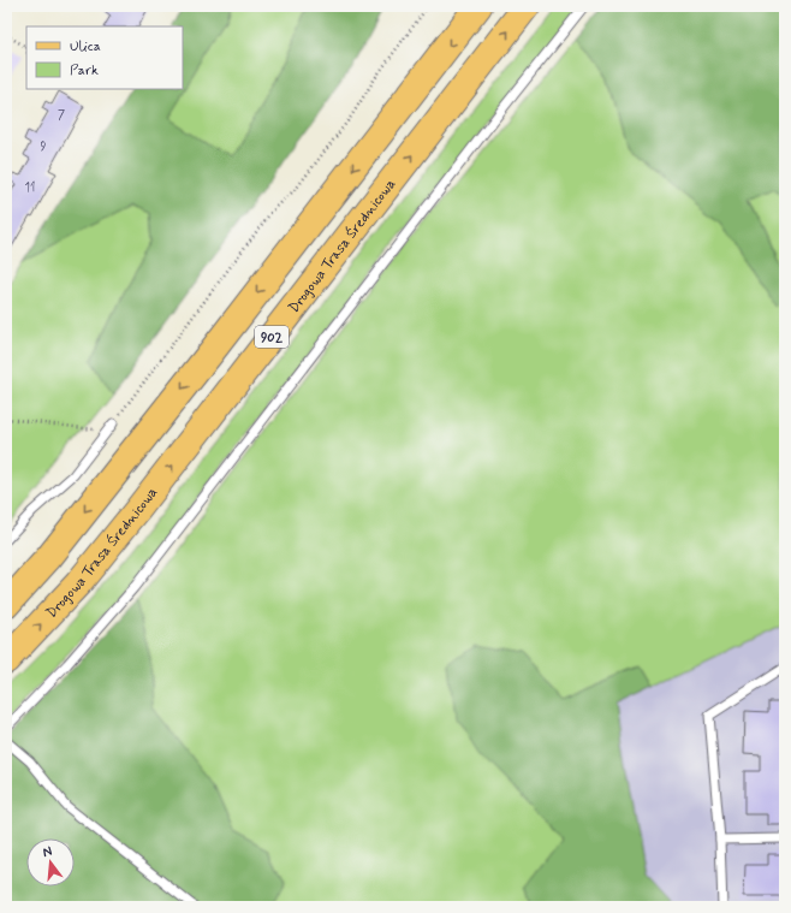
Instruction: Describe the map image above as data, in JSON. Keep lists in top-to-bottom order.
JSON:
{
  "streets": {
    "main road": ["Drogowa Trasa Średnicowa", "902"]
  },
  "house_numbers": ["7", "9", "11"],
  "legend": ["Ulica", "Park"],
  "north": "top"
}
